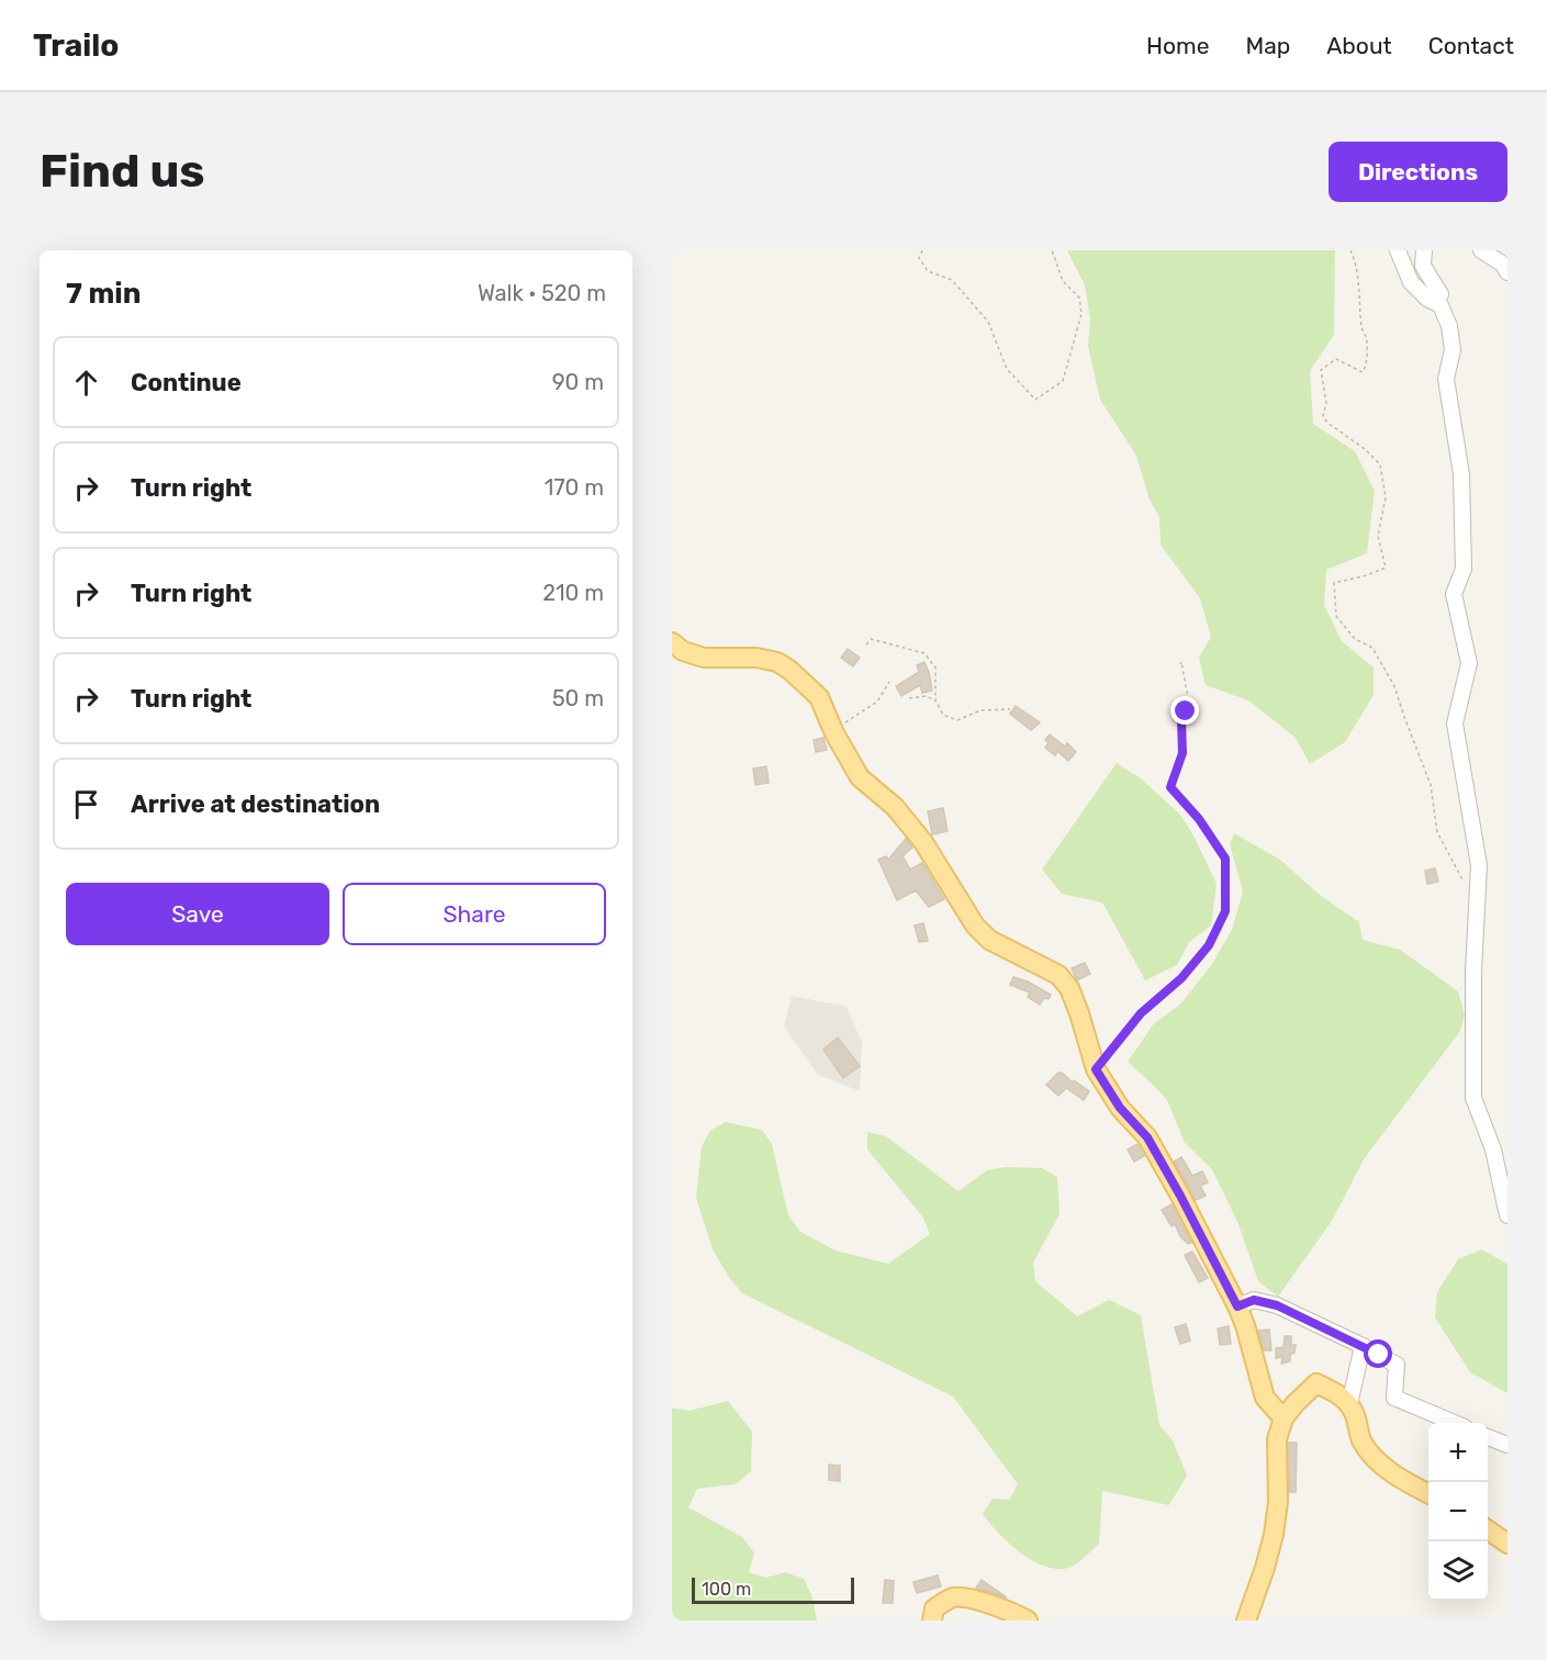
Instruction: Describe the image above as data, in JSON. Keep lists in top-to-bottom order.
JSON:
{
  "scale_bar": "100 m",
  "page": {
    "header": "Trailo",
    "nav": [
      "Home",
      "Map",
      "About",
      "Contact"
    ],
    "buttons": [
      "Directions",
      ["Save", "Share"]
    ],
    "title": "Find us",
    "heading": ["7 min", "Walk · 520 m"],
    "list": [
      ["Continue", "90 m"],
      ["Turn right", "170 m"],
      ["Turn right", "210 m"],
      ["Turn right", "50 m"],
      "Arrive at destination"
    ],
    "map_buttons": ["+", "−"],
    "scale": "100 m"
  }
}
